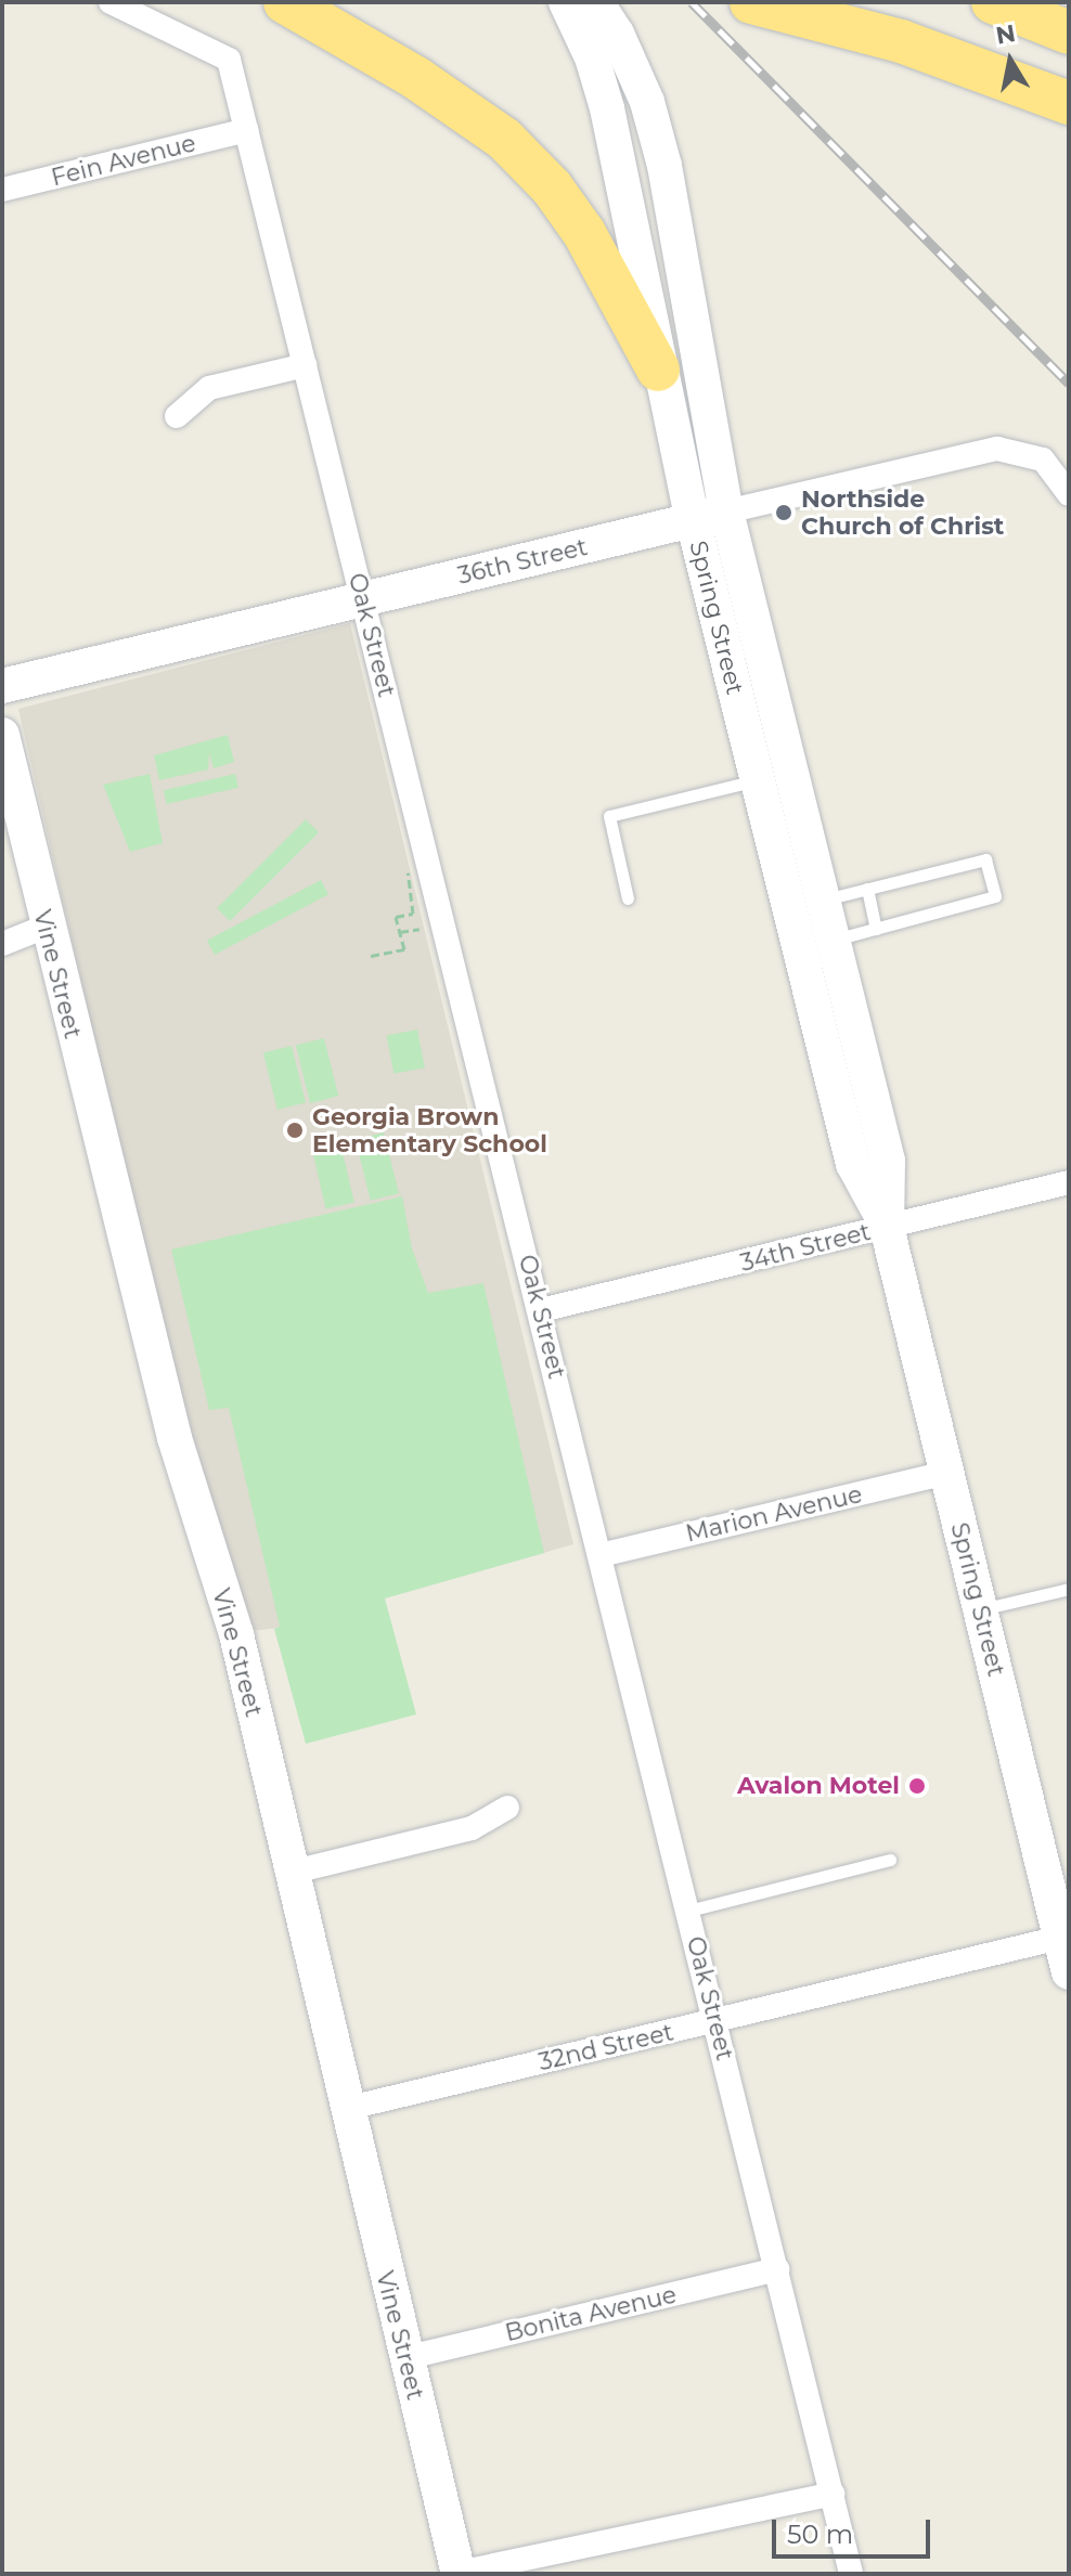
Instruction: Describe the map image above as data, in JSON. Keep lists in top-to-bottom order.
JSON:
{
  "streets": {
    "main road": ["36th Street", "Spring Street", "Vine Street"],
    "street": [
      "Fein Avenue",
      "Oak Street",
      "34th Street",
      "Marion Avenue",
      "32nd Street",
      "Bonita Avenue"
    ]
  },
  "crossings": [
    ["Fein Avenue", "Oak Street"],
    ["36th Street", "Spring Street"],
    ["36th Street", "Oak Street"],
    ["Spring Street", "34th Street"],
    ["Spring Street", "Marion Avenue"],
    ["Spring Street", "32nd Street"],
    ["Oak Street", "34th Street"],
    ["Oak Street", "Marion Avenue"],
    ["Oak Street", "32nd Street"],
    ["Oak Street", "Bonita Avenue"],
    ["Vine Street", "32nd Street"],
    ["Vine Street", "Bonita Avenue"]
  ],
  "places": ["Northside Church of Christ", "Georgia Brown Elementary School", "Avalon Motel"],
  "scale_bar": "50 m",
  "north": "top"
}
